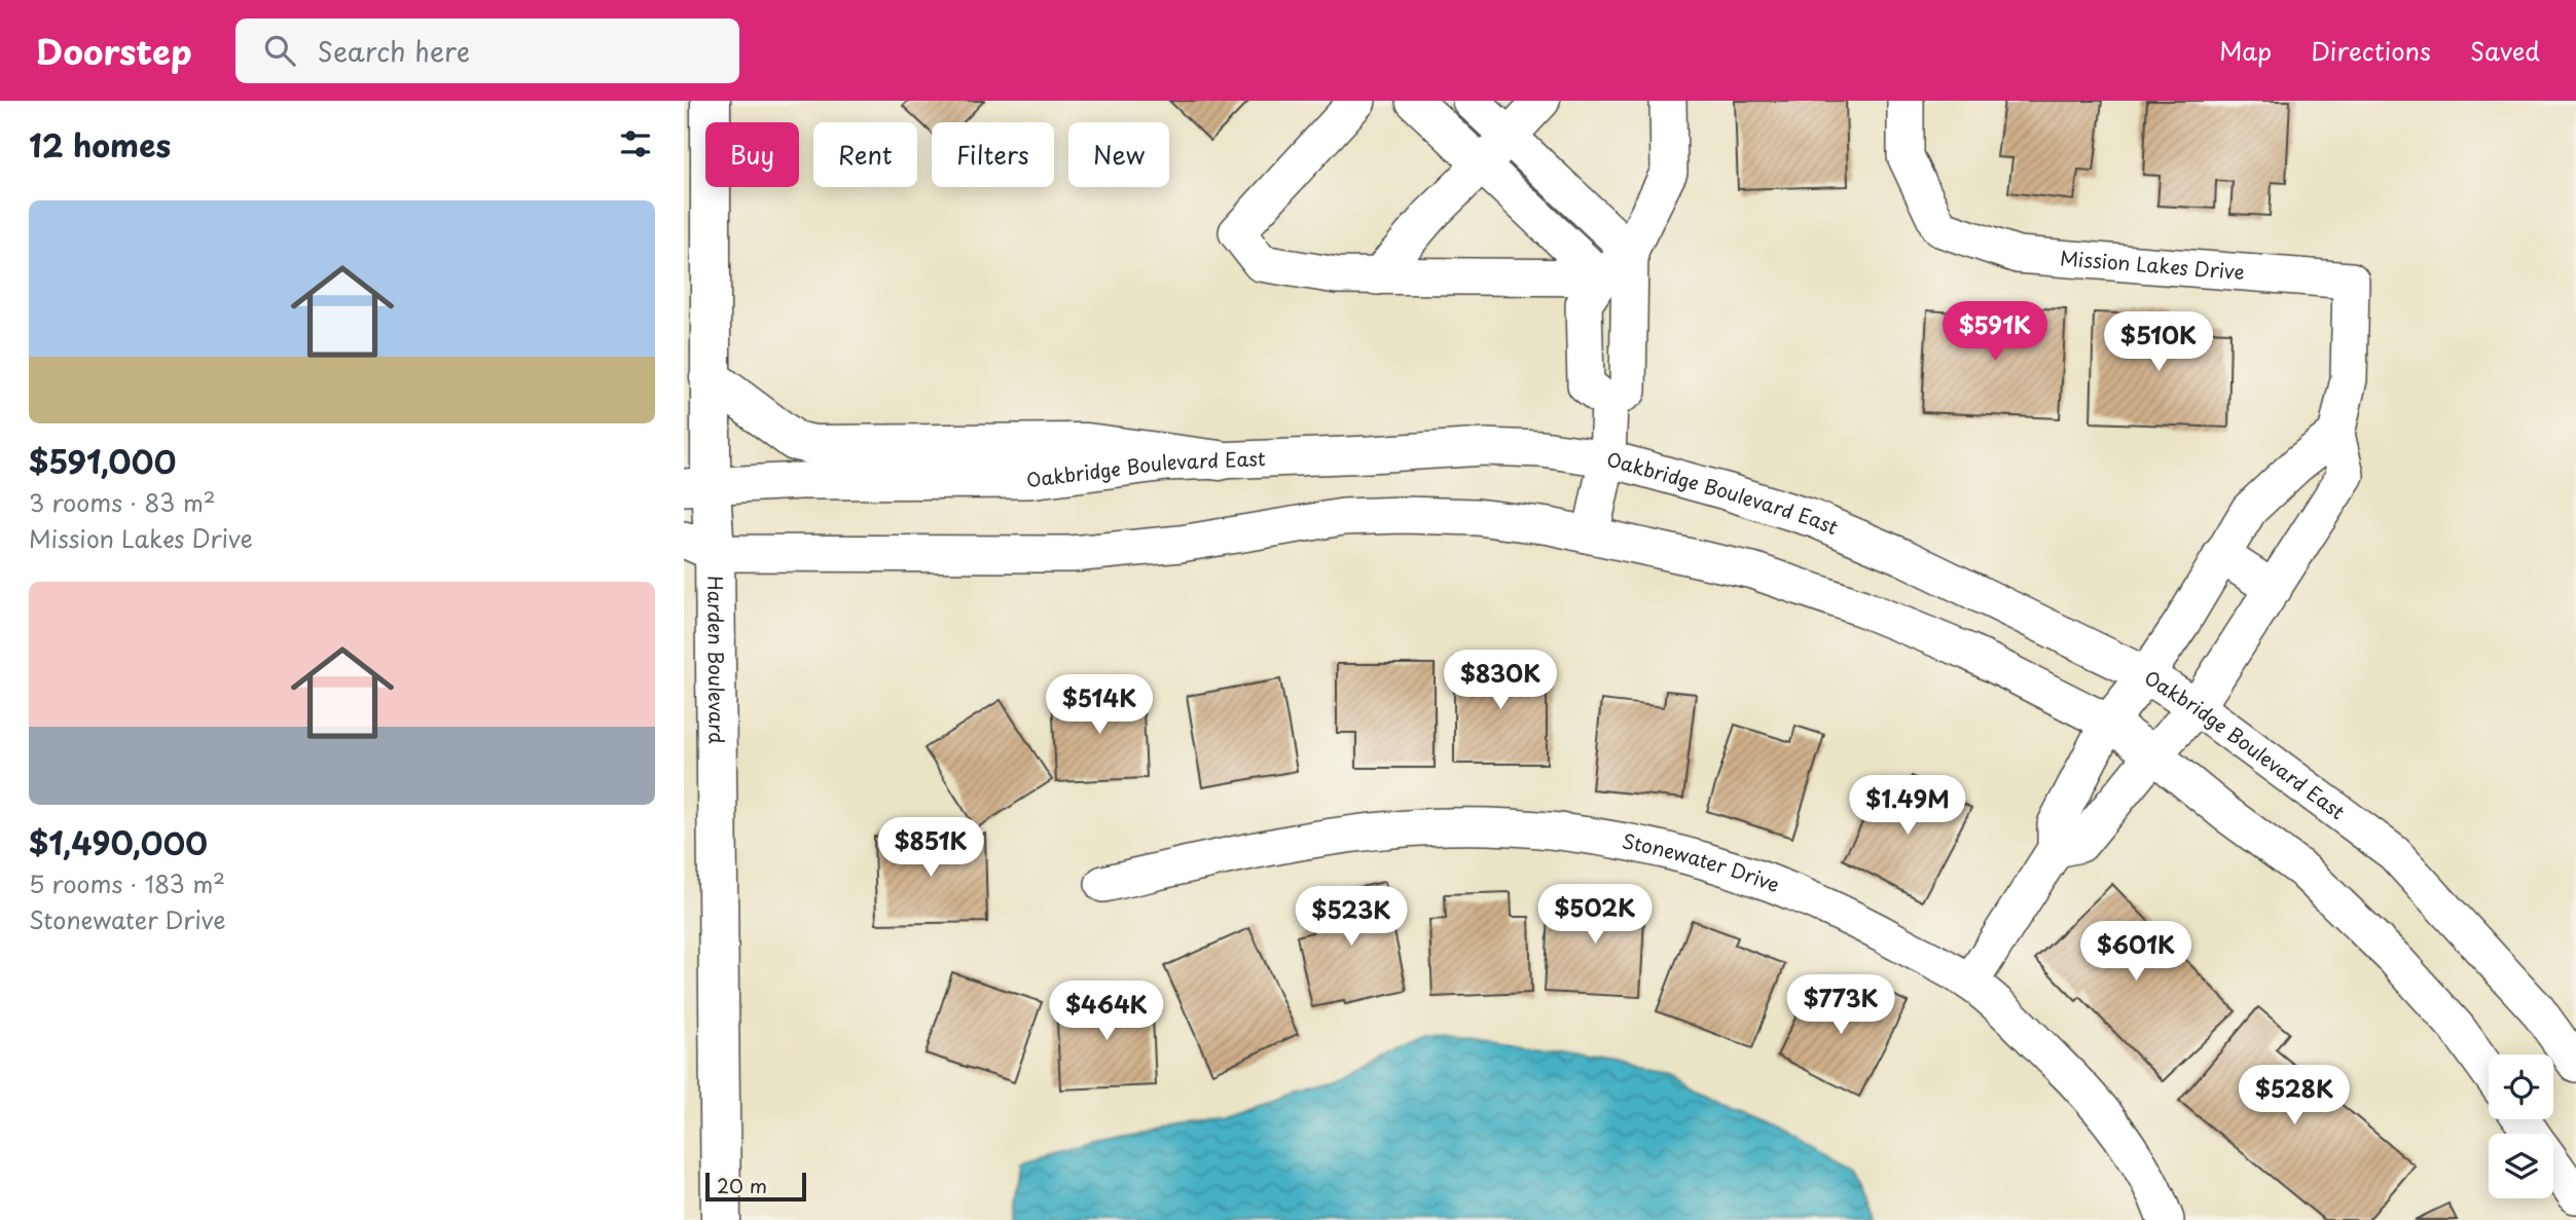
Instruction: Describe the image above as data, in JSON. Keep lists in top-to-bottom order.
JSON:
{
  "streets": {
    "main road": ["Harden Boulevard"],
    "street": ["Mission Lakes Drive", "Oakbridge Boulevard East", "Stonewater Drive"]
  },
  "crossings": [
    ["Mission Lakes Drive", "Oakbridge Boulevard East"],
    ["Oakbridge Boulevard East", "Harden Boulevard"]
  ],
  "scale_bar": "20 m",
  "page": {
    "header": "Doorstep",
    "search": "Search here",
    "nav": ["Map", "Directions", "Saved"],
    "heading": "12 homes",
    "chip": [
      "Buy",
      "Rent",
      "Filters",
      "New"
    ],
    "list": [
      {
        "name": "$591,000",
        "note": "3 rooms · 83 m² · Mission Lakes Drive"
      },
      {
        "name": "$1,490,000",
        "note": "5 rooms · 183 m² · Stonewater Drive"
      }
    ],
    "price": [
      "$591K",
      "$510K",
      "$830K",
      "$514K",
      "$1.49M",
      "$851K",
      "$502K",
      "$523K",
      "$601K",
      "$773K",
      "$464K",
      "$528K"
    ],
    "scale": "20 m"
  }
}
